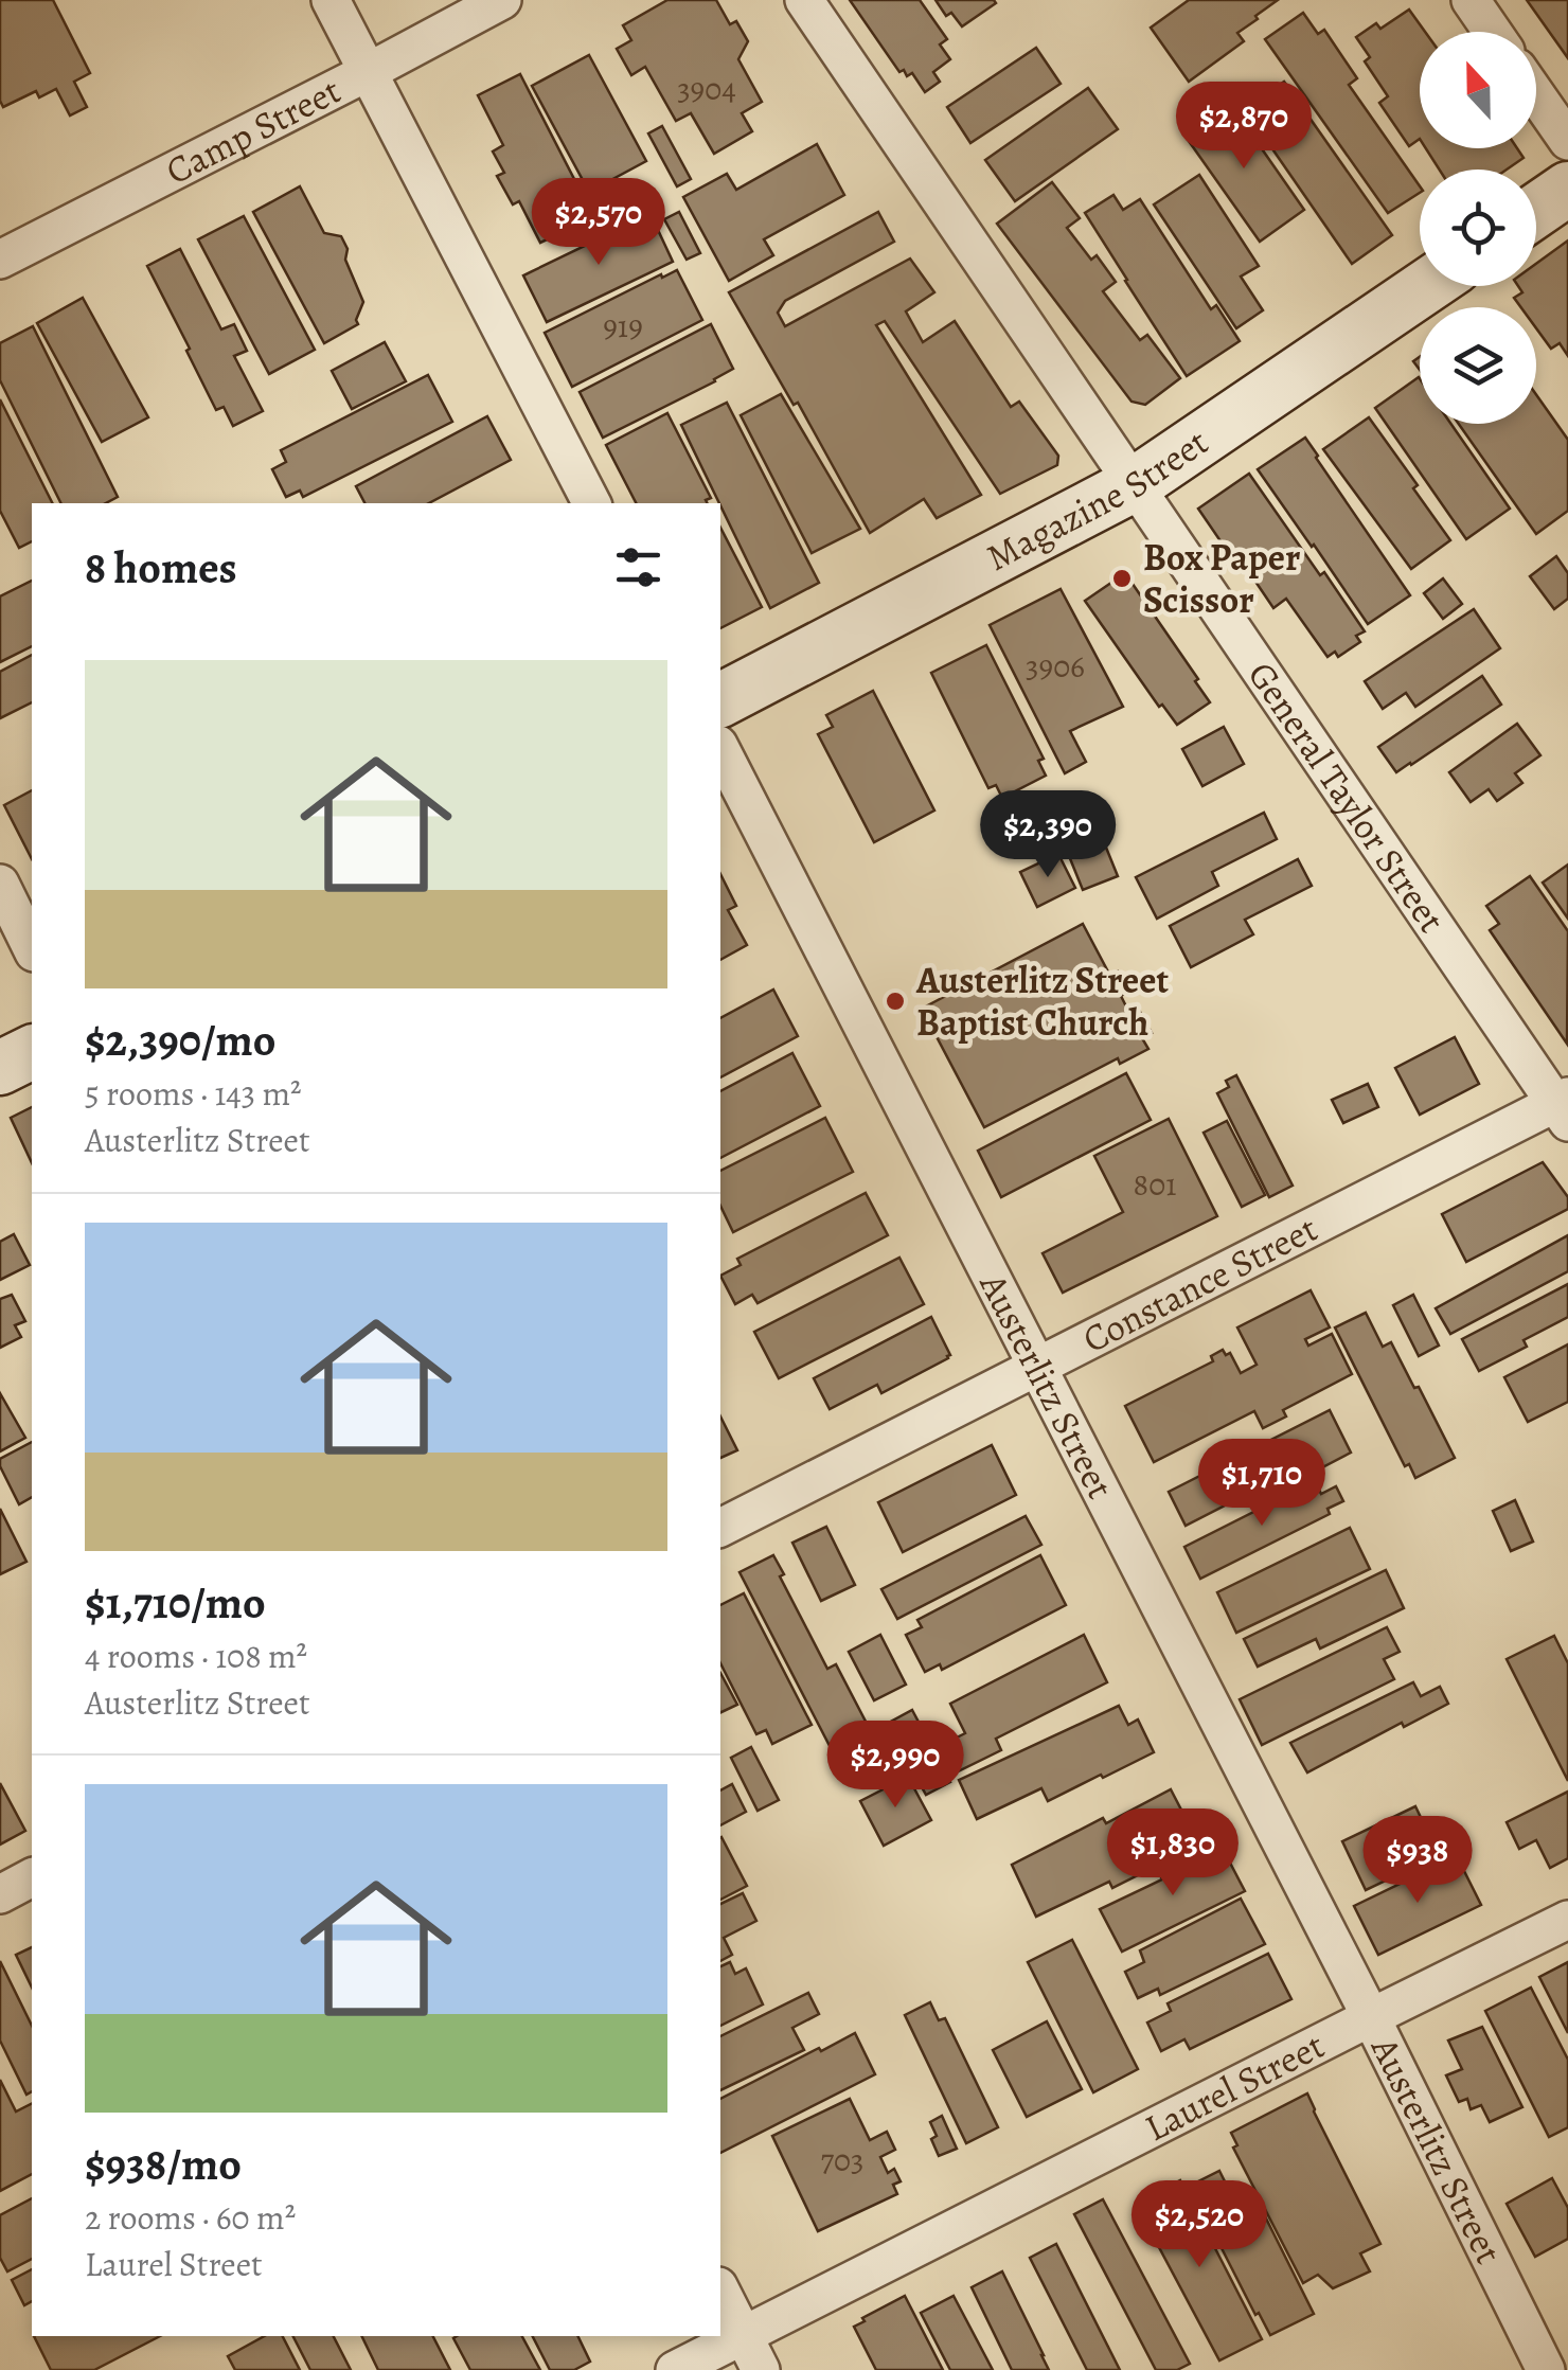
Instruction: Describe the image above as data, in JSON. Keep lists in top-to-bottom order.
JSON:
{
  "streets": {
    "street": [
      "Camp Street",
      "Magazine Street",
      "General Taylor Street",
      "Constance Street",
      "Austerlitz Street",
      "Laurel Street"
    ]
  },
  "crossings": [
    ["Magazine Street", "General Taylor Street"],
    ["General Taylor Street", "Constance Street"],
    ["Constance Street", "Austerlitz Street"],
    ["Austerlitz Street", "Laurel Street"]
  ],
  "places": ["Box Paper Scissor", "Austerlitz Street Baptist Church"],
  "house_numbers": [
    "3904",
    "919",
    "3906",
    "801",
    "703"
  ],
  "north": "top",
  "page": {
    "price": [
      "$2,870",
      "$2,570",
      "$2,390",
      "$1,710",
      "$2,990",
      "$1,830",
      "$938",
      "$2,520"
    ],
    "heading": "8 homes",
    "list": [
      {
        "name": "$2,390/mo",
        "note": "5 rooms · 143 m² · Austerlitz Street"
      },
      {
        "name": "$1,710/mo",
        "note": "4 rooms · 108 m² · Austerlitz Street"
      },
      {
        "name": "$938/mo",
        "note": "2 rooms · 60 m² · Laurel Street"
      }
    ]
  }
}
